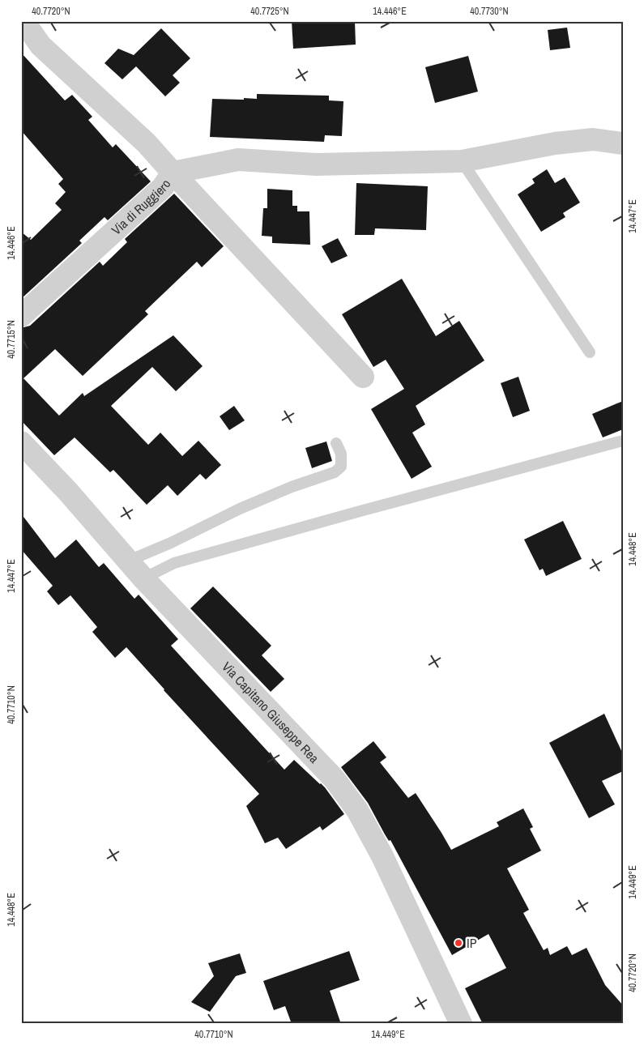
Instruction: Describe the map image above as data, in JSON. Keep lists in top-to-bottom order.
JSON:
{
  "streets": {
    "street": ["Via di Ruggiero", "Via Capitano Giuseppe Rea"]
  },
  "places": ["IP"],
  "coordinates": [
    "40.7720°N",
    "40.7725°N",
    "14.446°E",
    "40.7730°N",
    "14.447°E",
    "40.7715°N",
    "14.448°E",
    "40.7710°N",
    "14.449°E"
  ]
}
